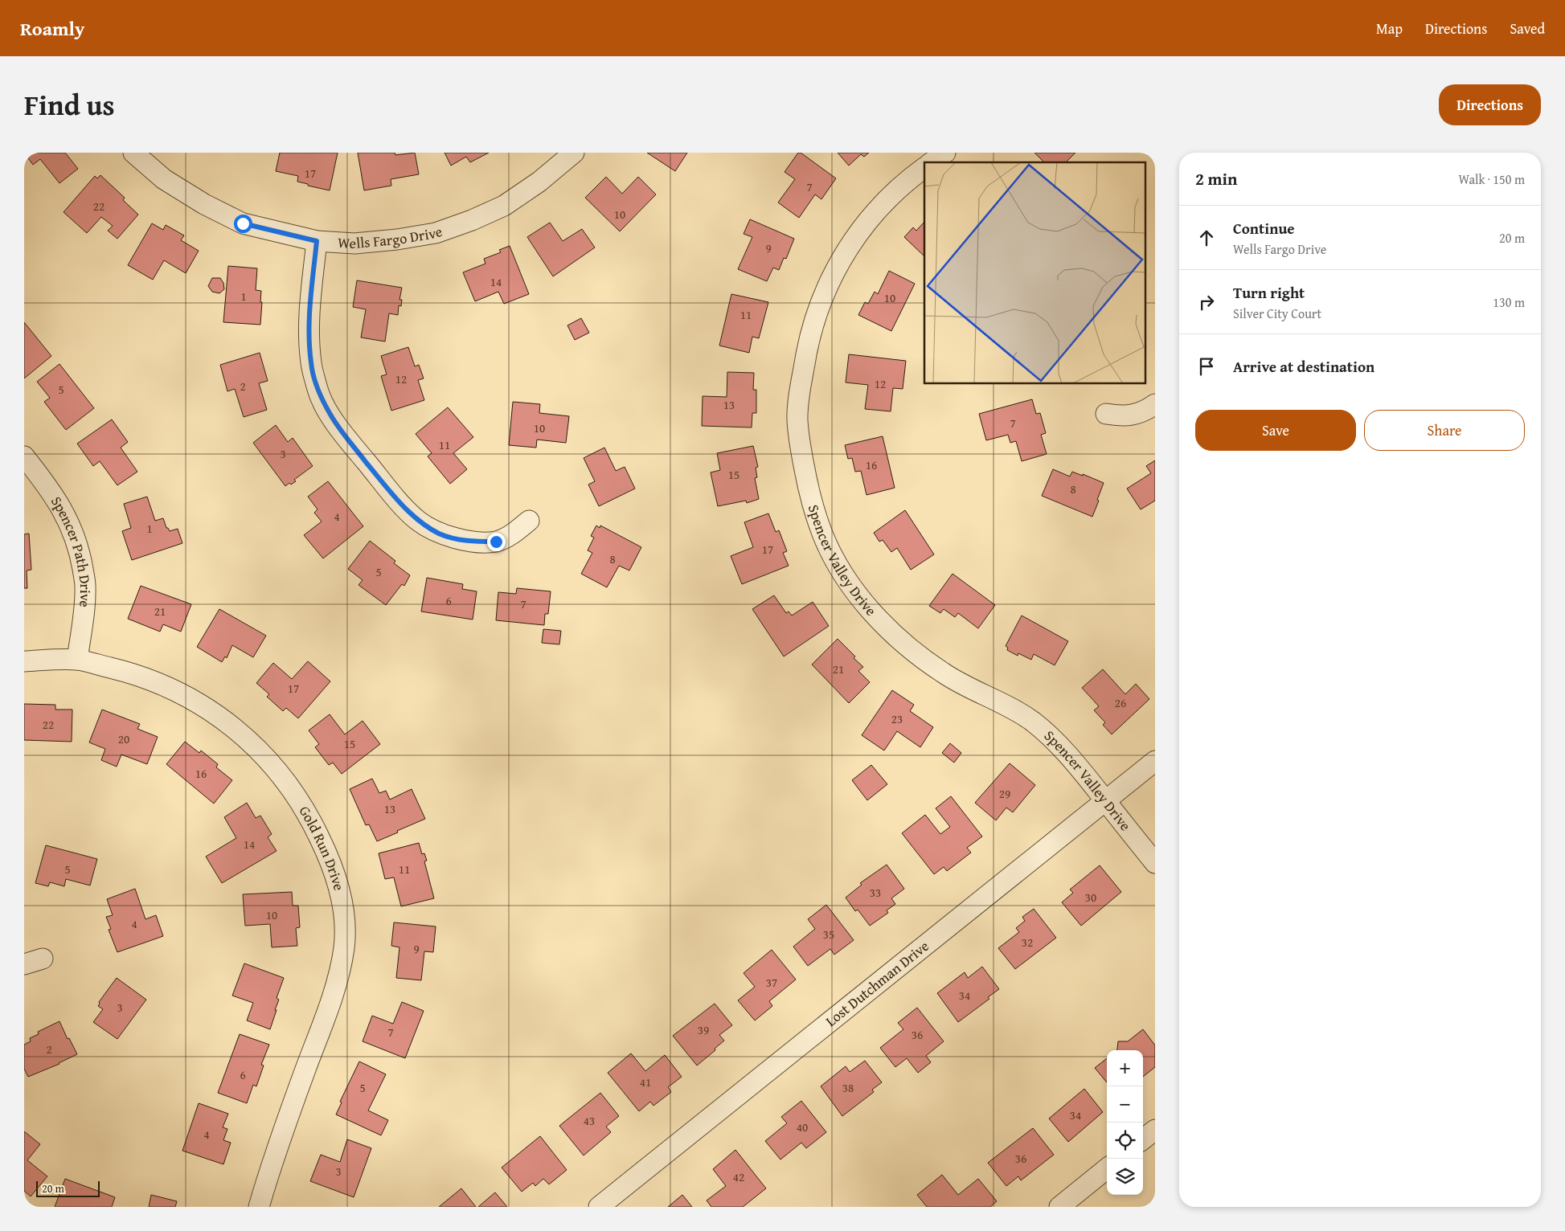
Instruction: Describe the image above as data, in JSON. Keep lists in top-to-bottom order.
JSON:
{
  "streets": {
    "street": [
      "Wells Fargo Drive",
      "Spencer Path Drive",
      "Spencer Valley Drive",
      "Gold Run Drive",
      "Lost Dutchman Drive"
    ]
  },
  "crossings": [
    ["Spencer Path Drive", "Gold Run Drive"],
    ["Spencer Valley Drive", "Lost Dutchman Drive"]
  ],
  "house_numbers": [
    "17",
    "7",
    "22",
    "10",
    "9",
    "14",
    "1",
    "10",
    "11",
    "12",
    "12",
    "2",
    "5",
    "13",
    "7",
    "10",
    "11",
    "3",
    "16",
    "15",
    "8",
    "4",
    "1",
    "17",
    "8",
    "5",
    "6",
    "7",
    "21",
    "21",
    "17",
    "26",
    "23",
    "22",
    "20",
    "15",
    "16",
    "29",
    "13",
    "14",
    "5",
    "11",
    "33",
    "30",
    "10",
    "4",
    "35",
    "32",
    "9",
    "37",
    "34",
    "3",
    "39",
    "7",
    "36",
    "2",
    "6",
    "41",
    "5",
    "38",
    "34",
    "43",
    "40",
    "4",
    "36",
    "3",
    "42"
  ],
  "scale_bar": "20 m",
  "page": {
    "header": "Roamly",
    "nav": ["Map", "Directions", "Saved"],
    "title": "Find us",
    "buttons": [
      "Directions",
      ["Save", "Share"]
    ],
    "heading": ["2 min", "Walk · 150 m"],
    "list": [
      ["Continue", "Wells Fargo Drive", "20 m"],
      ["Turn right", "Silver City Court", "130 m"],
      "Arrive at destination"
    ],
    "map_buttons": ["+", "−"],
    "scale": "20 m"
  }
}
